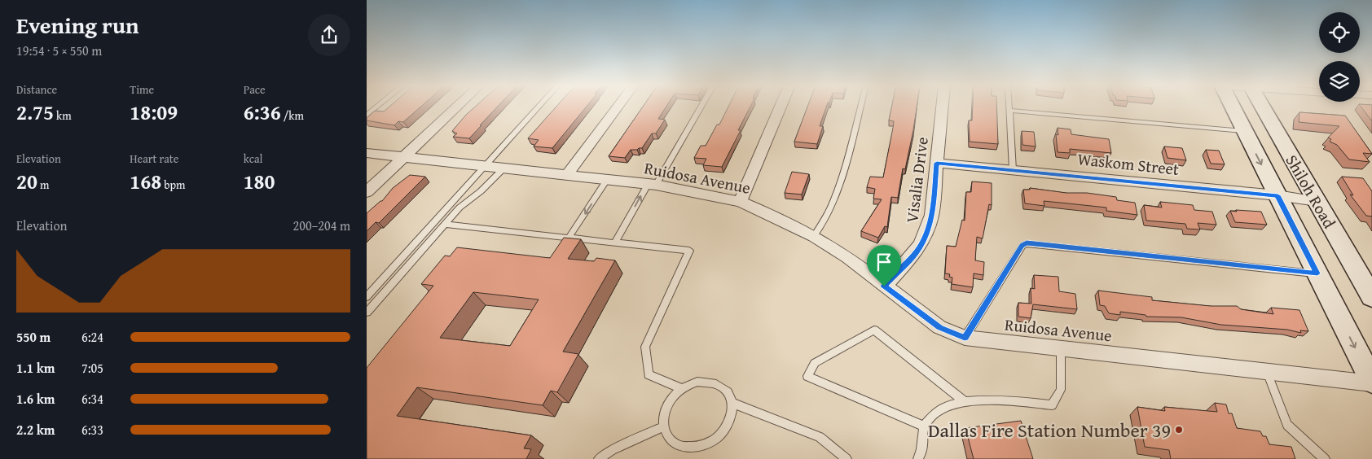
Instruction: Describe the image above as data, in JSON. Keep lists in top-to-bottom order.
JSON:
{
  "streets": {
    "main road": ["Shiloh Road"],
    "street": ["Waskom Street", "Ruidosa Avenue", "Visalia Drive"]
  },
  "crossings": [
    ["Waskom Street", "Visalia Drive"],
    ["Waskom Street", "Shiloh Road"],
    ["Ruidosa Avenue", "Visalia Drive"],
    ["Ruidosa Avenue", "Shiloh Road"]
  ],
  "places": ["Dallas Fire Station Number 39"],
  "page": {
    "heading": ["Evening run", "19:54 · 5 × 550 m"],
    "stats": [
      ["Distance", "2.75 km"],
      ["Time", "18:09"],
      ["Pace", "6:36 /km"],
      ["Elevation", "20 m"],
      ["Heart rate", "168 bpm"],
      ["kcal", "180"]
    ],
    "chart": ["Elevation", "200–204 m"],
    "list": [
      {
        "name": "550 m",
        "note": "6:24"
      },
      {
        "name": "1.1 km",
        "note": "7:05"
      },
      {
        "name": "1.6 km",
        "note": "6:34"
      },
      {
        "name": "2.2 km",
        "note": "6:33"
      }
    ]
  }
}
